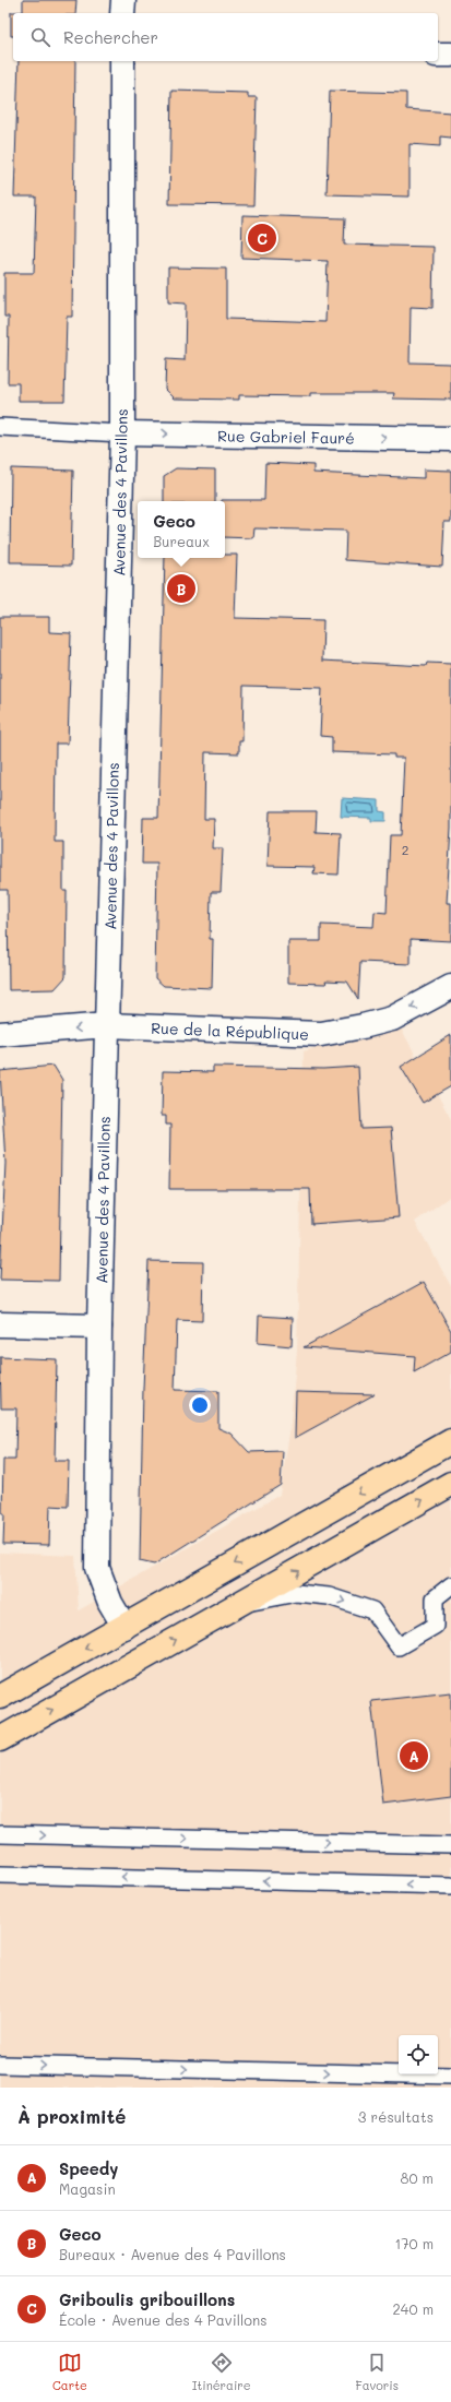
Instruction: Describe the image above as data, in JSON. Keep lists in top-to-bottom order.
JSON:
{
  "streets": {
    "street": ["Rue Gabriel Fauré", "Avenue des 4 Pavillons", "Rue de la République"]
  },
  "crossings": [
    ["Rue Gabriel Fauré", "Avenue des 4 Pavillons"],
    ["Avenue des 4 Pavillons", "Rue de la République"]
  ],
  "one_way": ["Rue Gabriel Fauré", "Rue de la République"],
  "house_numbers": ["2"],
  "page": {
    "search": "Rechercher",
    "pins": ["C", "B", "A"],
    "popup": ["Geco", "Bureaux"],
    "heading": ["À proximité", "3 résultats"],
    "list": [
      {
        "mark": "A",
        "name": "Speedy",
        "note": "Magasin",
        "value": "80 m"
      },
      {
        "mark": "B",
        "name": "Geco",
        "note": "Bureaux · Avenue des 4 Pavillons",
        "value": "170 m"
      },
      {
        "mark": "C",
        "name": "Griboulis gribouillons",
        "note": "École · Avenue des 4 Pavillons",
        "value": "240 m"
      }
    ],
    "nav": ["Carte", "Itinéraire", "Favoris"]
  }
}
